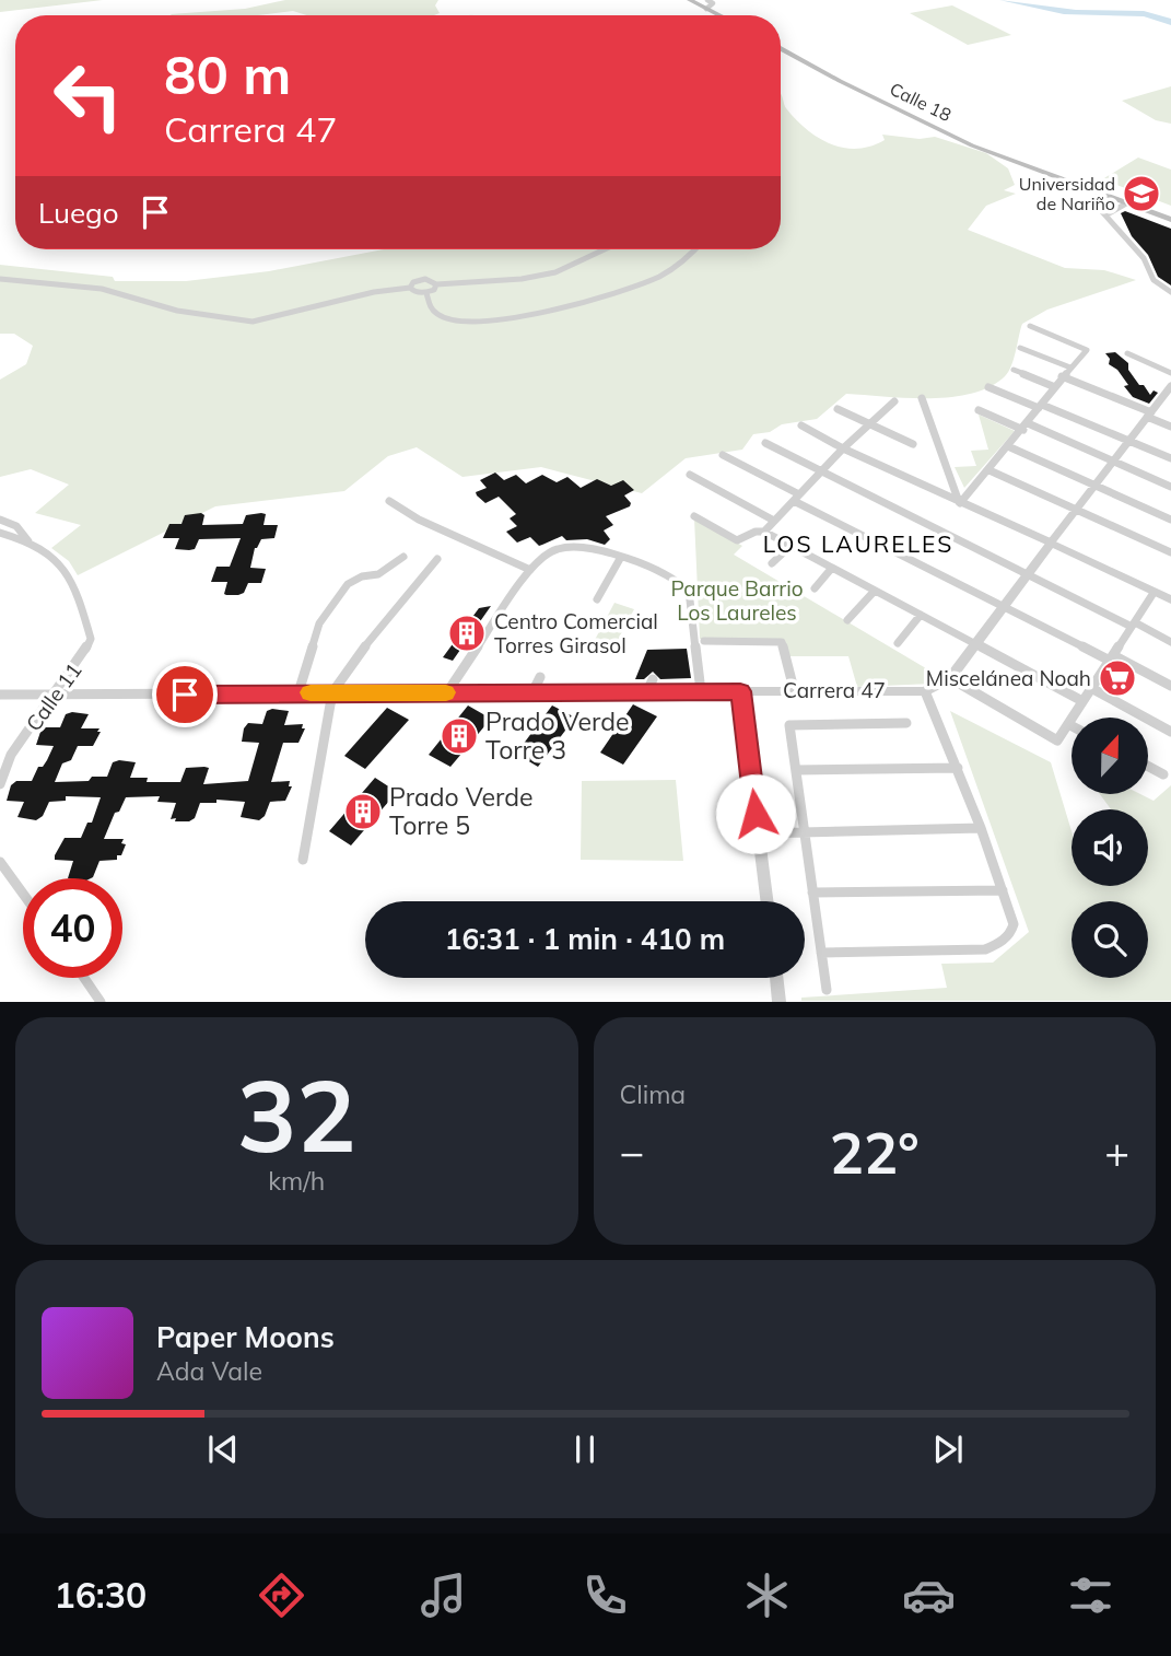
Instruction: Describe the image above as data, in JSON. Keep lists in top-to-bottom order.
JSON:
{
  "streets": {
    "main road": ["Calle 18"],
    "street": ["Carrera 47", "Calle 11"]
  },
  "crossings": [
    ["Carrera 47", "Calle 11"]
  ],
  "districts": ["LOS LAURELES"],
  "parks": ["Parque Barrio Los Laureles"],
  "places": {
    "school or university": ["Universidad de Nariño"],
    "building": ["Centro Comercial Torres Girasol", "Prado Verde Torre 3", "Prado Verde Torre 5"],
    "supermarket": ["Miscelánea Noah"]
  },
  "north": "top",
  "page": {
    "turn": ["80 m", "Carrera 47"],
    "then": "Luego",
    "limit": "40",
    "trip": "16:31 · 1 min · 410 m",
    "tile": [
      ["32", "km/h"],
      "Clima"
    ],
    "heat": ["−", "22°", "+"],
    "song": ["Paper Moons", "Ada Vale"],
    "tabs": "16:30"
  }
}
